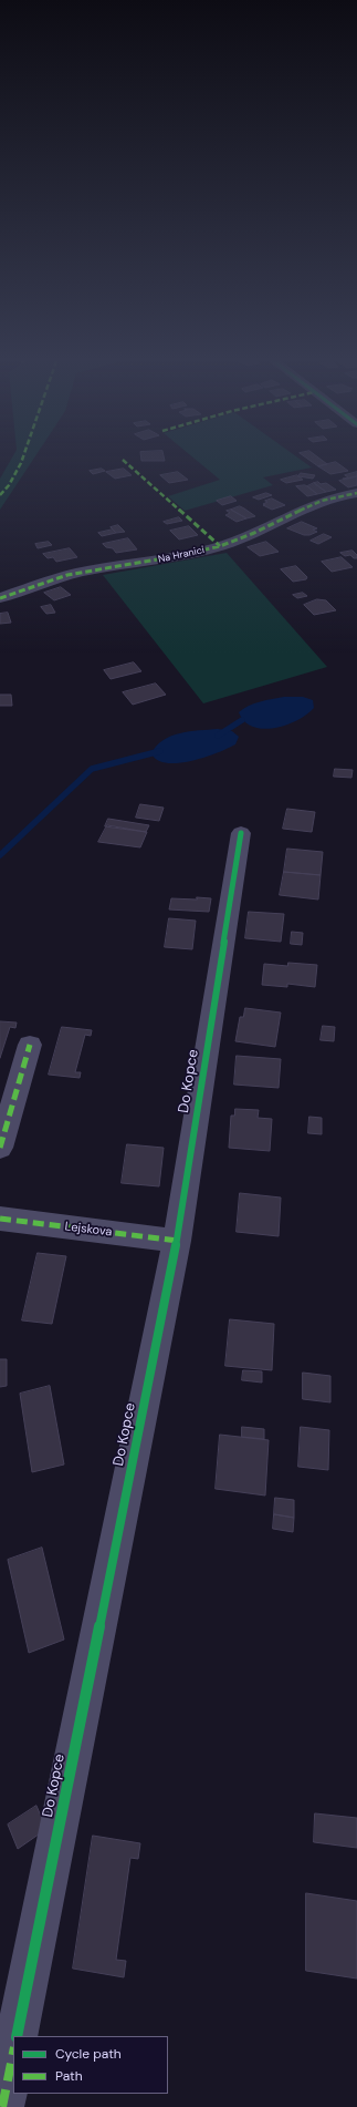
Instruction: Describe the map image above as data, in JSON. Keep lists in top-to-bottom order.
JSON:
{
  "streets": {
    "street": ["Na Hranici", "Do Kopce", "Lejskova"]
  },
  "crossings": [
    ["Do Kopce", "Lejskova"]
  ],
  "legend": ["Cycle path", "Path"]
}
